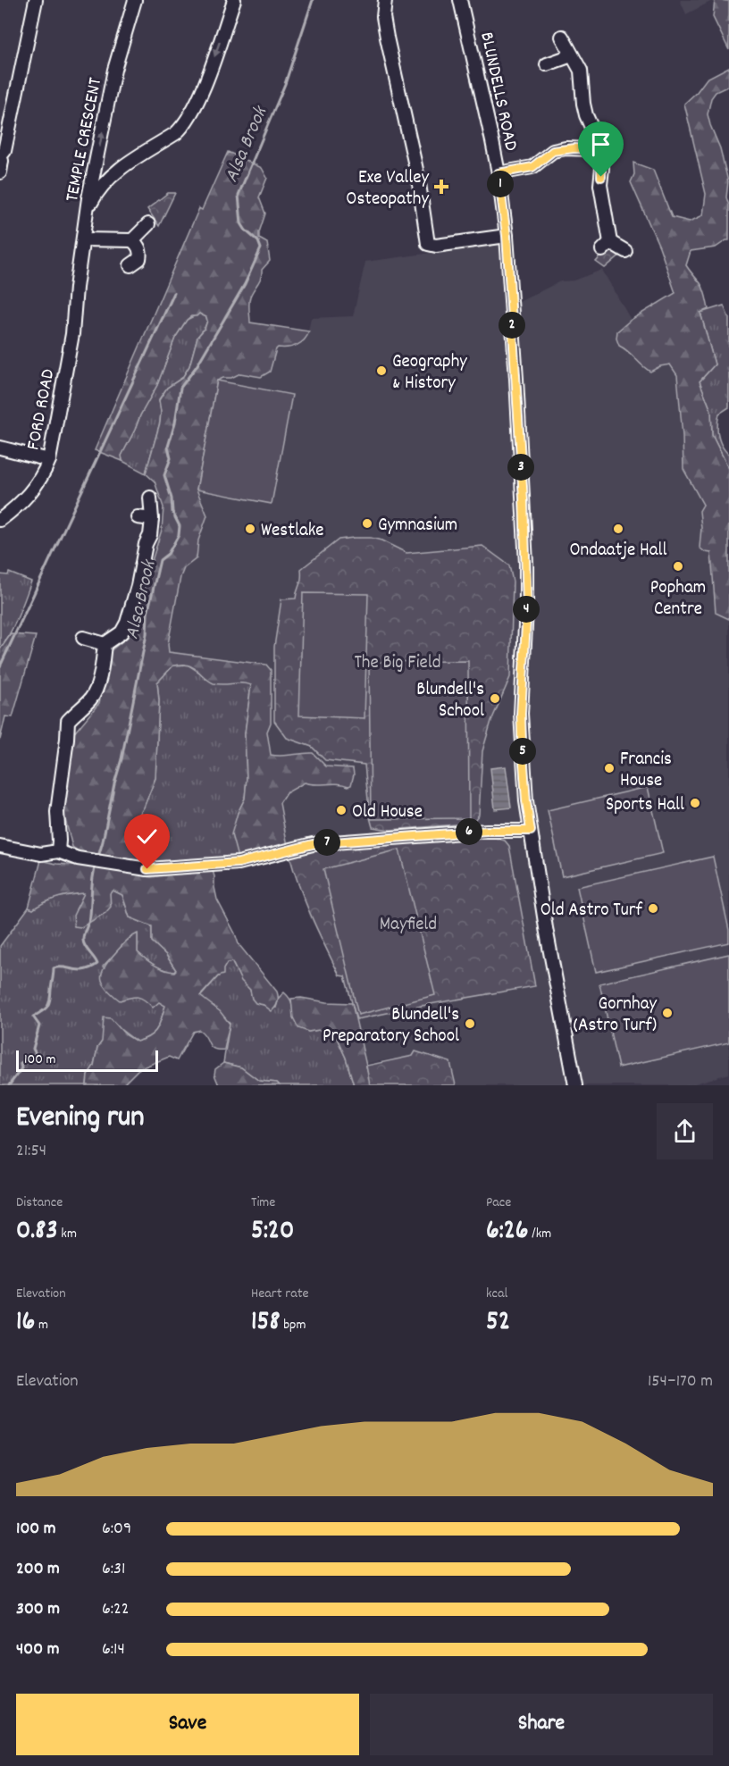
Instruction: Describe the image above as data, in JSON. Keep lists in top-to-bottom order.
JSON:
{
  "streets": {
    "street": ["BLUNDELLS ROAD", "TEMPLE CRESCENT", "FORD ROAD"]
  },
  "crossings": [
    ["TEMPLE CRESCENT", "FORD ROAD"]
  ],
  "water": ["Alsa Brook"],
  "parks": ["The Big Field", "Mayfield"],
  "places": {
    "health": ["Exe Valley Osteopathy"],
    "other": [
      "Geography & History",
      "Gymnasium",
      "Westlake",
      "Ondaatje Hall",
      "Popham Centre",
      "Blundell's School",
      "Francis House",
      "Sports Hall",
      "Old House",
      "Old Astro Turf",
      "Gornhay (Astro Turf)",
      "Blundell's Preparatory School"
    ]
  },
  "scale_bar": "100 m",
  "page": {
    "pins": [
      "1",
      "2",
      "3",
      "4",
      "5",
      "6",
      "7"
    ],
    "scale": "100 m",
    "heading": ["Evening run", "21:54"],
    "stats": [
      ["Distance", "0.83 km"],
      ["Time", "5:20"],
      ["Pace", "6:26 /km"],
      ["Elevation", "16 m"],
      ["Heart rate", "158 bpm"],
      ["kcal", "52"]
    ],
    "chart": ["Elevation", "154–170 m"],
    "list": [
      {
        "name": "100 m",
        "note": "6:09"
      },
      {
        "name": "200 m",
        "note": "6:31"
      },
      {
        "name": "300 m",
        "note": "6:22"
      },
      {
        "name": "400 m",
        "note": "6:14"
      }
    ],
    "buttons": ["Save", "Share"]
  }
}
